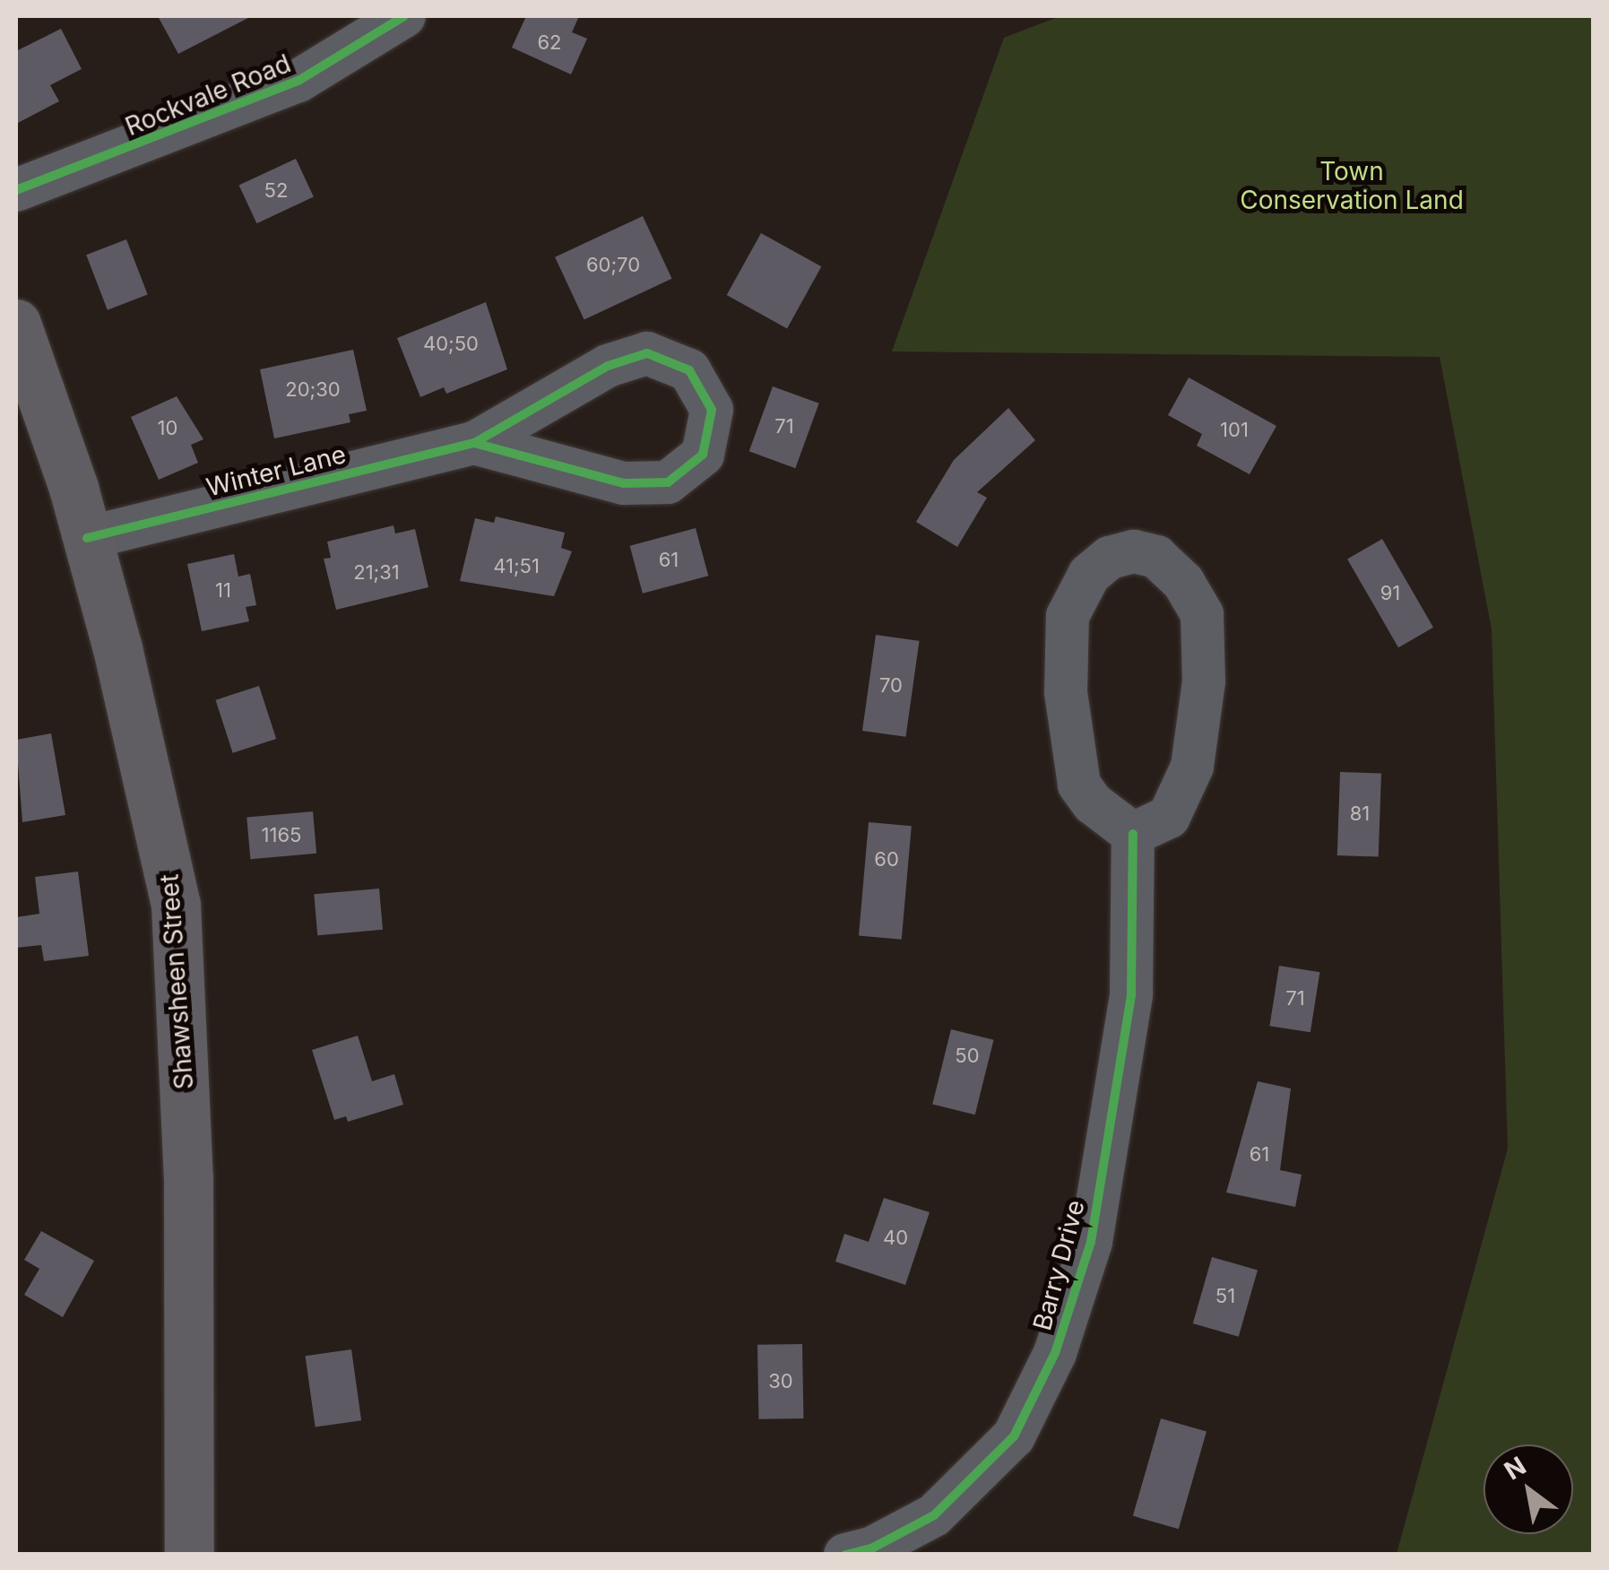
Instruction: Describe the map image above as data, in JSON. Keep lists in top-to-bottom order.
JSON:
{
  "streets": {
    "main road": ["Shawsheen Street"],
    "street": ["Rockvale Road", "Winter Lane", "Barry Drive"]
  },
  "crossings": [
    ["Winter Lane", "Shawsheen Street"]
  ],
  "parks": ["Town Conservation Land"],
  "house_numbers": [
    "62",
    "52",
    "60;70",
    "40;50",
    "20;30",
    "71",
    "10",
    "101",
    "61",
    "41;51",
    "21;31",
    "11",
    "91",
    "70",
    "81",
    "1165",
    "60",
    "71",
    "50",
    "61",
    "40",
    "51",
    "30"
  ],
  "north": "top left"
}
